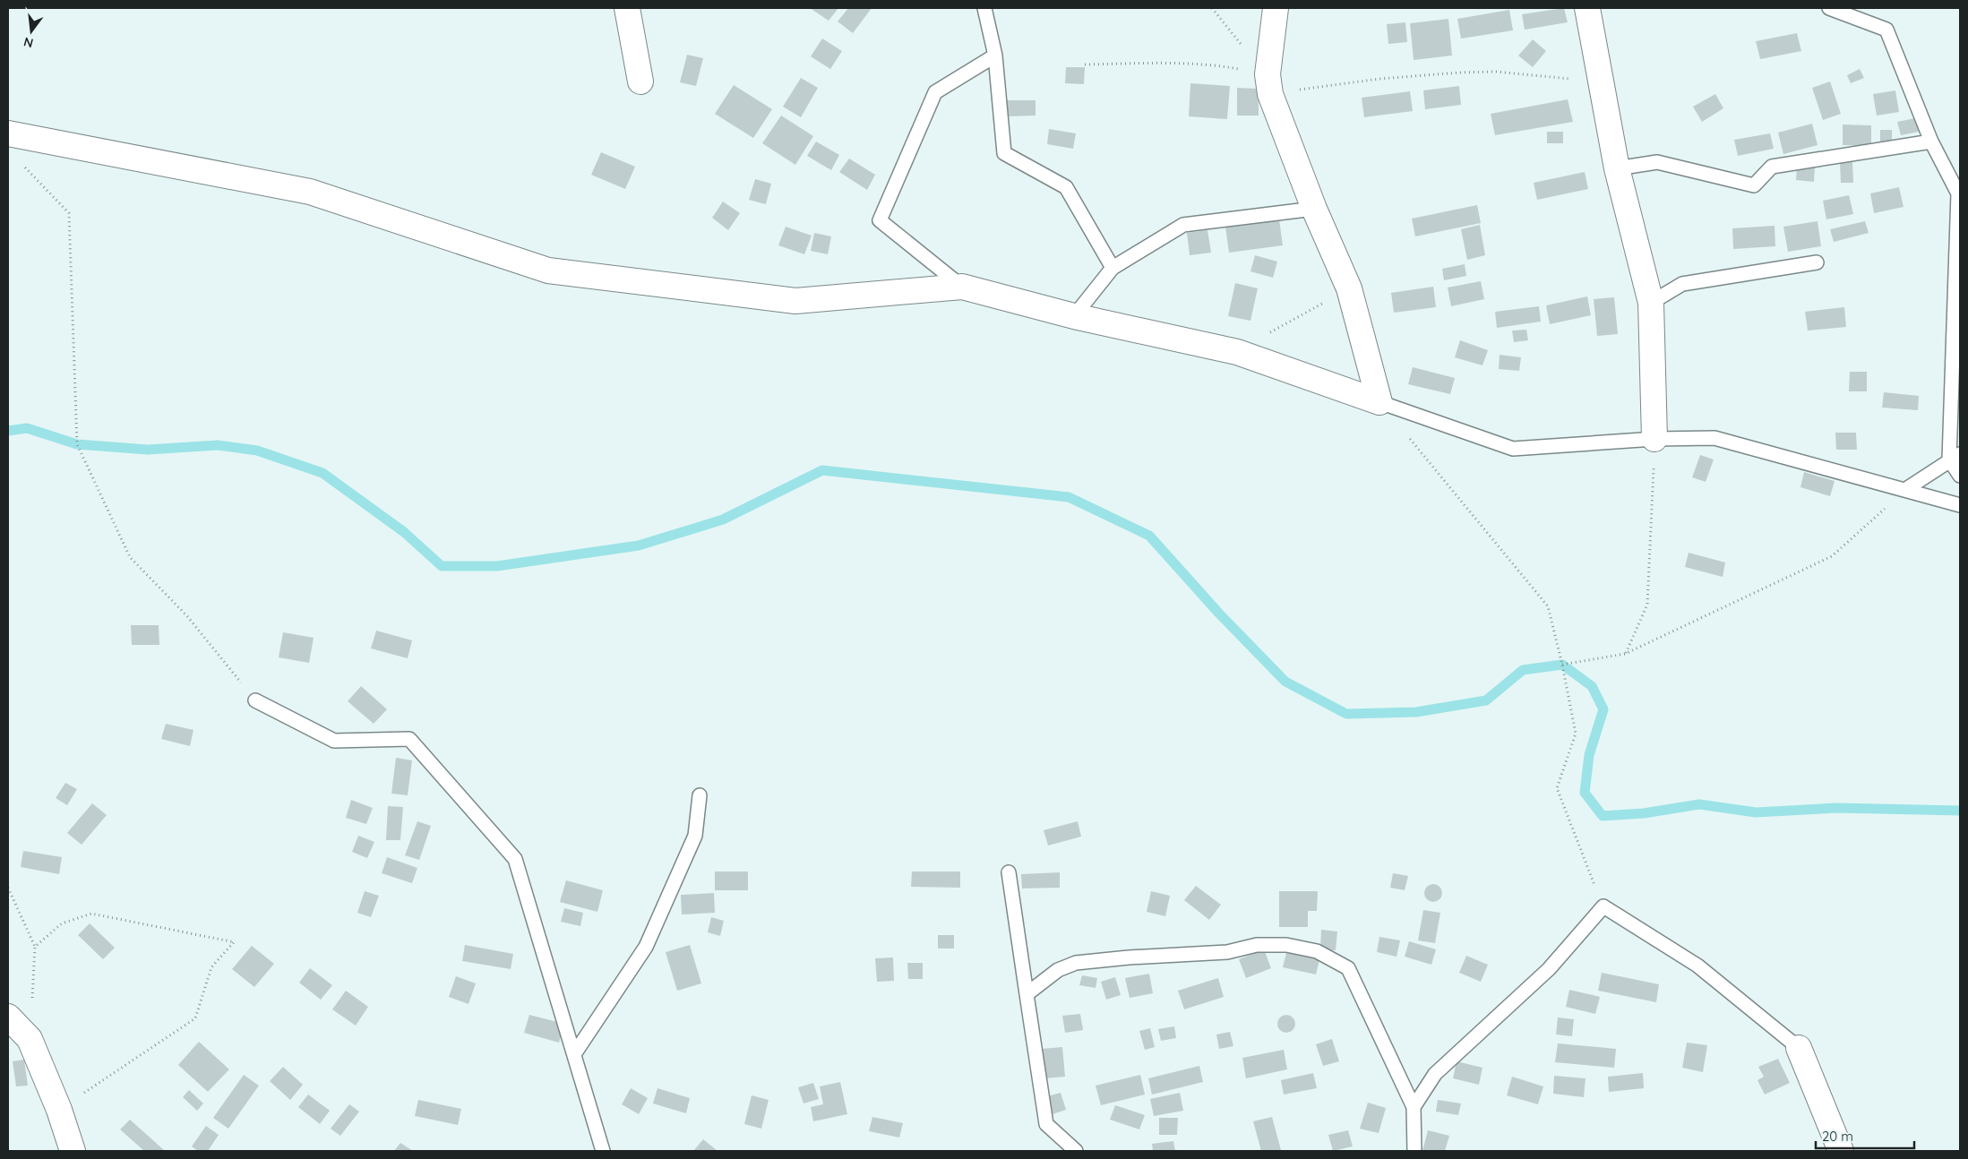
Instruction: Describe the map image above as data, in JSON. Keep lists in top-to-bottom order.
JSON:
{
  "scale_bar": "20 m",
  "north": "bottom"
}
